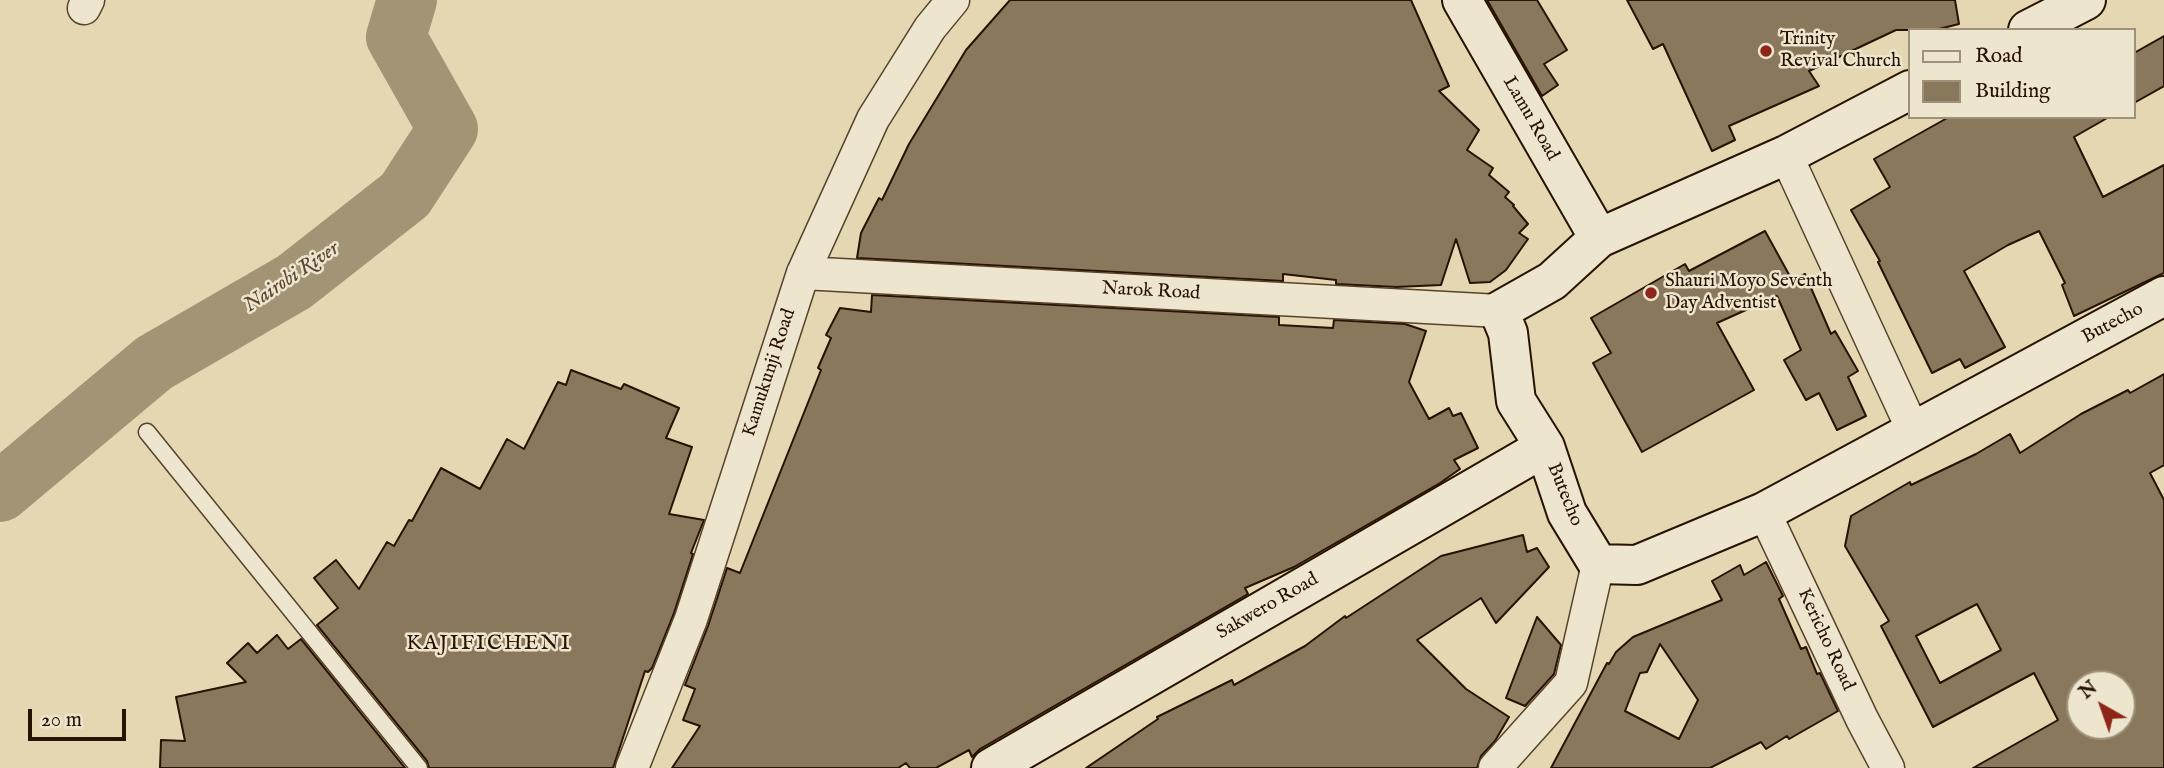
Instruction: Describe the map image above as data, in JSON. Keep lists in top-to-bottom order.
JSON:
{
  "streets": {
    "street": [
      "Lamu Road",
      "Narok Road",
      "Butecho",
      "Kamukunji Road",
      "Sakwero Road",
      "Kericho Road"
    ]
  },
  "crossings": [
    ["Narok Road", "Butecho"],
    ["Narok Road", "Kamukunji Road"],
    ["Butecho", "Sakwero Road"],
    ["Butecho", "Kericho Road"]
  ],
  "districts": ["KAJIFICHENI"],
  "water": ["Nairobi River"],
  "places": ["Trinity Revival Church", "Shauri Moyo Seventh Day Adventist"],
  "legend": ["Road", "Building"],
  "scale_bar": "20 m",
  "north": "top left"
}
